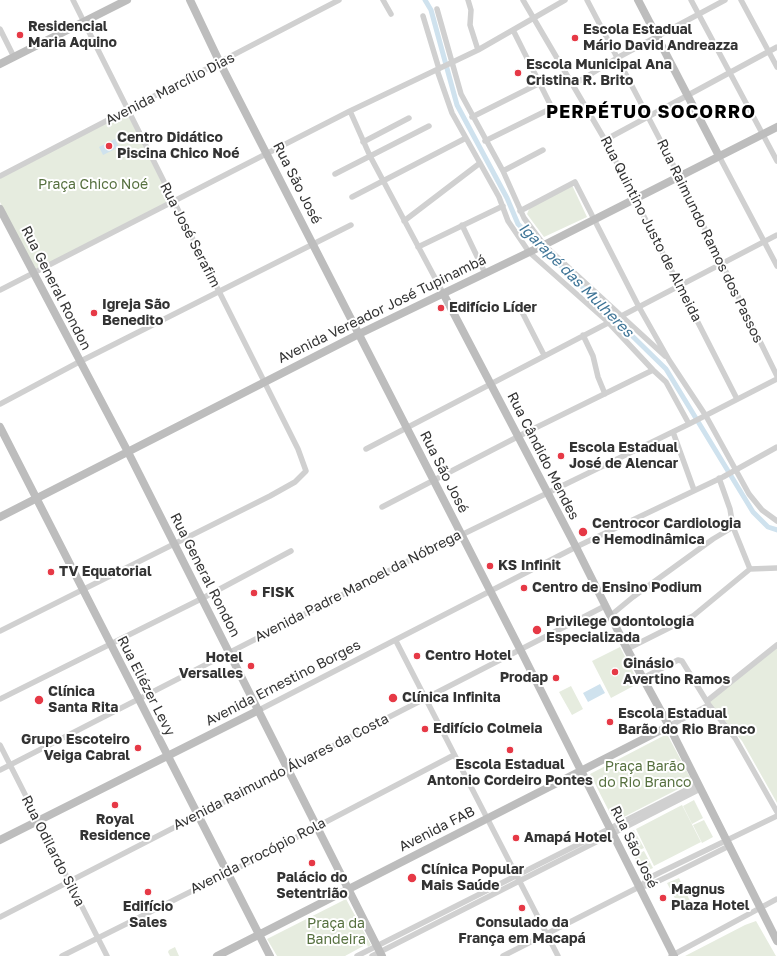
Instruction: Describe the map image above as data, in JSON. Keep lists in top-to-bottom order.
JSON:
{
  "streets": {
    "street": [
      "Avenida Marcílio Dias",
      "Rua São José",
      "Rua Quintino Justo de Almeida",
      "Rua José Serafim",
      "Rua Raimundo Ramos dos Passos",
      "Rua General Rondon",
      "Avenida Vereador José Tupinambá",
      "Rua Cândido Mendes",
      "Avenida Padre Manoel da Nóbrega",
      "Avenida Ernestino Borges",
      "Rua Eliézer Levy",
      "Avenida Raimundo Álvares da Costa",
      "Avenida FAB",
      "Rua Odilardo Silva",
      "Avenida Procópio Rola"
    ]
  },
  "crossings": [
    ["Avenida Marcílio Dias", "Rua São José"],
    ["Avenida Marcílio Dias", "Rua José Serafim"],
    ["Rua São José", "Avenida Vereador José Tupinambá"],
    ["Rua São José", "Avenida Padre Manoel da Nóbrega"],
    ["Rua São José", "Avenida Ernestino Borges"],
    ["Rua São José", "Avenida Raimundo Álvares da Costa"],
    ["Rua São José", "Avenida FAB"],
    ["Rua Quintino Justo de Almeida", "Avenida Vereador José Tupinambá"],
    ["Rua Quintino Justo de Almeida", "Avenida Padre Manoel da Nóbrega"],
    ["Rua José Serafim", "Rua General Rondon"],
    ["Rua José Serafim", "Avenida Vereador José Tupinambá"],
    ["Rua Raimundo Ramos dos Passos", "Avenida Vereador José Tupinambá"],
    ["Rua Raimundo Ramos dos Passos", "Avenida Padre Manoel da Nóbrega"],
    ["Rua General Rondon", "Avenida Vereador José Tupinambá"],
    ["Rua General Rondon", "Avenida Padre Manoel da Nóbrega"],
    ["Rua General Rondon", "Avenida Ernestino Borges"],
    ["Rua General Rondon", "Avenida Raimundo Álvares da Costa"],
    ["Rua General Rondon", "Avenida FAB"],
    ["Rua General Rondon", "Avenida Procópio Rola"],
    ["Avenida Vereador José Tupinambá", "Rua Cândido Mendes"],
    ["Avenida Vereador José Tupinambá", "Rua Eliézer Levy"],
    ["Rua Cândido Mendes", "Avenida Padre Manoel da Nóbrega"],
    ["Rua Cândido Mendes", "Avenida Ernestino Borges"],
    ["Rua Cândido Mendes", "Avenida Raimundo Álvares da Costa"],
    ["Rua Cândido Mendes", "Avenida FAB"],
    ["Avenida Padre Manoel da Nóbrega", "Rua Eliézer Levy"],
    ["Avenida Padre Manoel da Nóbrega", "Rua Odilardo Silva"],
    ["Avenida Ernestino Borges", "Rua Eliézer Levy"],
    ["Avenida Ernestino Borges", "Rua Odilardo Silva"],
    ["Rua Eliézer Levy", "Avenida Raimundo Álvares da Costa"],
    ["Rua Eliézer Levy", "Avenida FAB"],
    ["Rua Eliézer Levy", "Avenida Procópio Rola"],
    ["Avenida Raimundo Álvares da Costa", "Rua Odilardo Silva"],
    ["Rua Odilardo Silva", "Avenida Procópio Rola"]
  ],
  "districts": ["PERPÉTUO SOCORRO"],
  "water": ["Igarapé das Mulheres"],
  "parks": ["Praça Chico Noé", "Praça Barão do Rio Branco", "Praça da Bandeira"],
  "places": [
    "Residencial Maria Aquino",
    "Escola Estadual Mário David Andreazza",
    "Escola Municipal Ana Cristina R. Brito",
    "Centro Didático Piscina Chico Noé",
    "Edifício Líder",
    "Igreja São Benedito",
    "Escola Estadual José de Alencar",
    "Centrocor Cardiologia e Hemodinâmica",
    "KS Infinit",
    "TV Equatorial",
    "Centro de Ensino Podium",
    "FISK",
    "Privilege Odontologia Especializada",
    "Centro Hotel",
    "Hotel Versalles",
    "Ginásio Avertino Ramos",
    "Prodap",
    "Clínica Infinita",
    "Clínica Santa Rita",
    "Escola Estadual Barão do Rio Branco",
    "Edifício Colmeia",
    "Grupo Escoteiro Veiga Cabral",
    "Escola Estadual Antonio Cordeiro Pontes",
    "Royal Residence",
    "Amapá Hotel",
    "Palácio do Setentrião",
    "Clínica Popular Mais Saúde",
    "Edifício Sales",
    "Magnus Plaza Hotel",
    "Consulado da França em Macapá"
  ]
}
